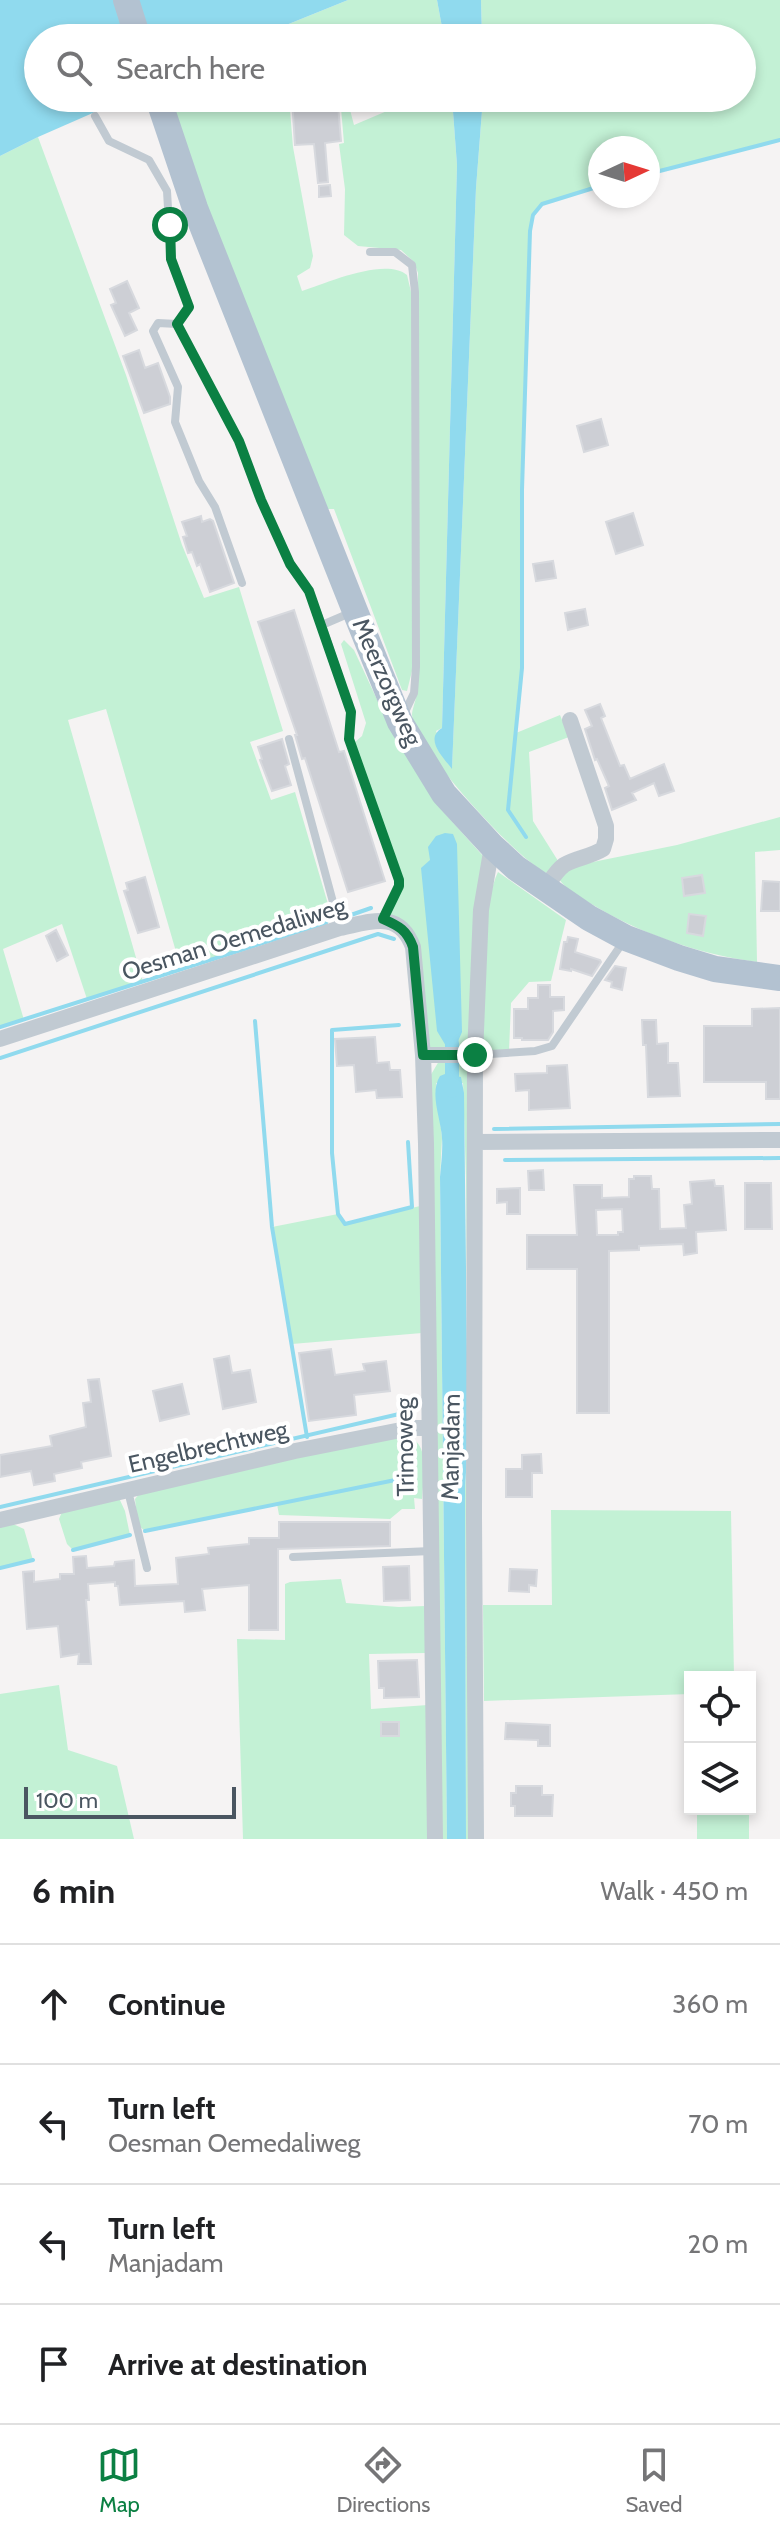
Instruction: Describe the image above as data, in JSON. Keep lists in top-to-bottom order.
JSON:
{
  "streets": {
    "main road": ["Meerzorgweg"],
    "street": [
      "Oesman Oemedaliweg",
      "Engelbrechtweg",
      "Trimoweg",
      "Manjadam"
    ]
  },
  "crossings": [
    ["Meerzorgweg", "Manjadam"],
    ["Oesman Oemedaliweg", "Trimoweg"],
    ["Engelbrechtweg", "Trimoweg"]
  ],
  "scale_bar": "100 m",
  "north": "right",
  "page": {
    "search": "Search here",
    "scale": "100 m",
    "heading": ["6 min", "Walk · 450 m"],
    "list": [
      ["Continue", "360 m"],
      ["Turn left", "Oesman Oemedaliweg", "70 m"],
      ["Turn left", "Manjadam", "20 m"],
      "Arrive at destination"
    ],
    "nav": ["Map", "Directions", "Saved"]
  }
}
